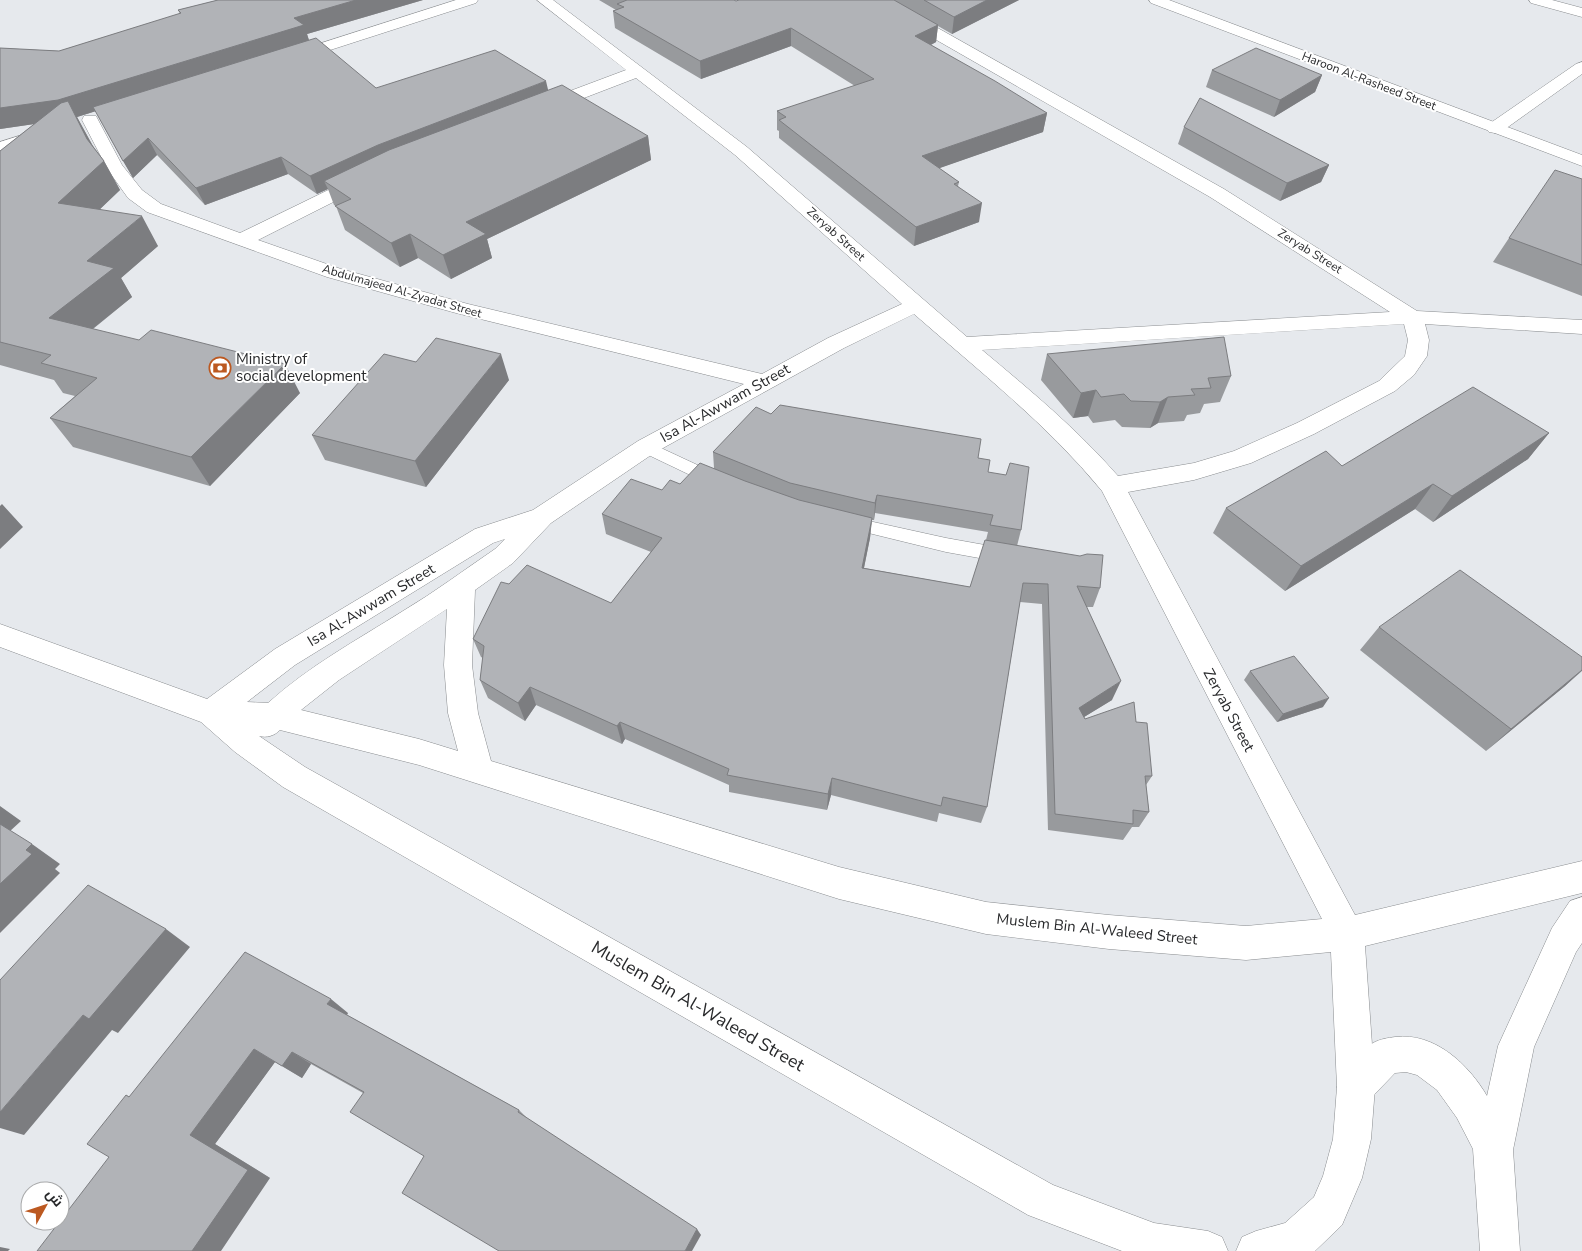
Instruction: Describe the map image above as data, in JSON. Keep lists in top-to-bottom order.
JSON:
{
  "streets": {
    "street": [
      "Haroon Al-Rasheed Street",
      "Zeryab Street",
      "Abdulmajeed Al-Zyadat Street",
      "Isa Al-Awwam Street",
      "Muslem Bin Al-Waleed Street"
    ]
  },
  "crossings": [
    ["Zeryab Street", "Isa Al-Awwam Street"],
    ["Zeryab Street", "Muslem Bin Al-Waleed Street"],
    ["Abdulmajeed Al-Zyadat Street", "Isa Al-Awwam Street"],
    ["Isa Al-Awwam Street", "Muslem Bin Al-Waleed Street"]
  ],
  "places": {
    "bank": ["Ministry of social development"]
  },
  "north": "top right"
}
